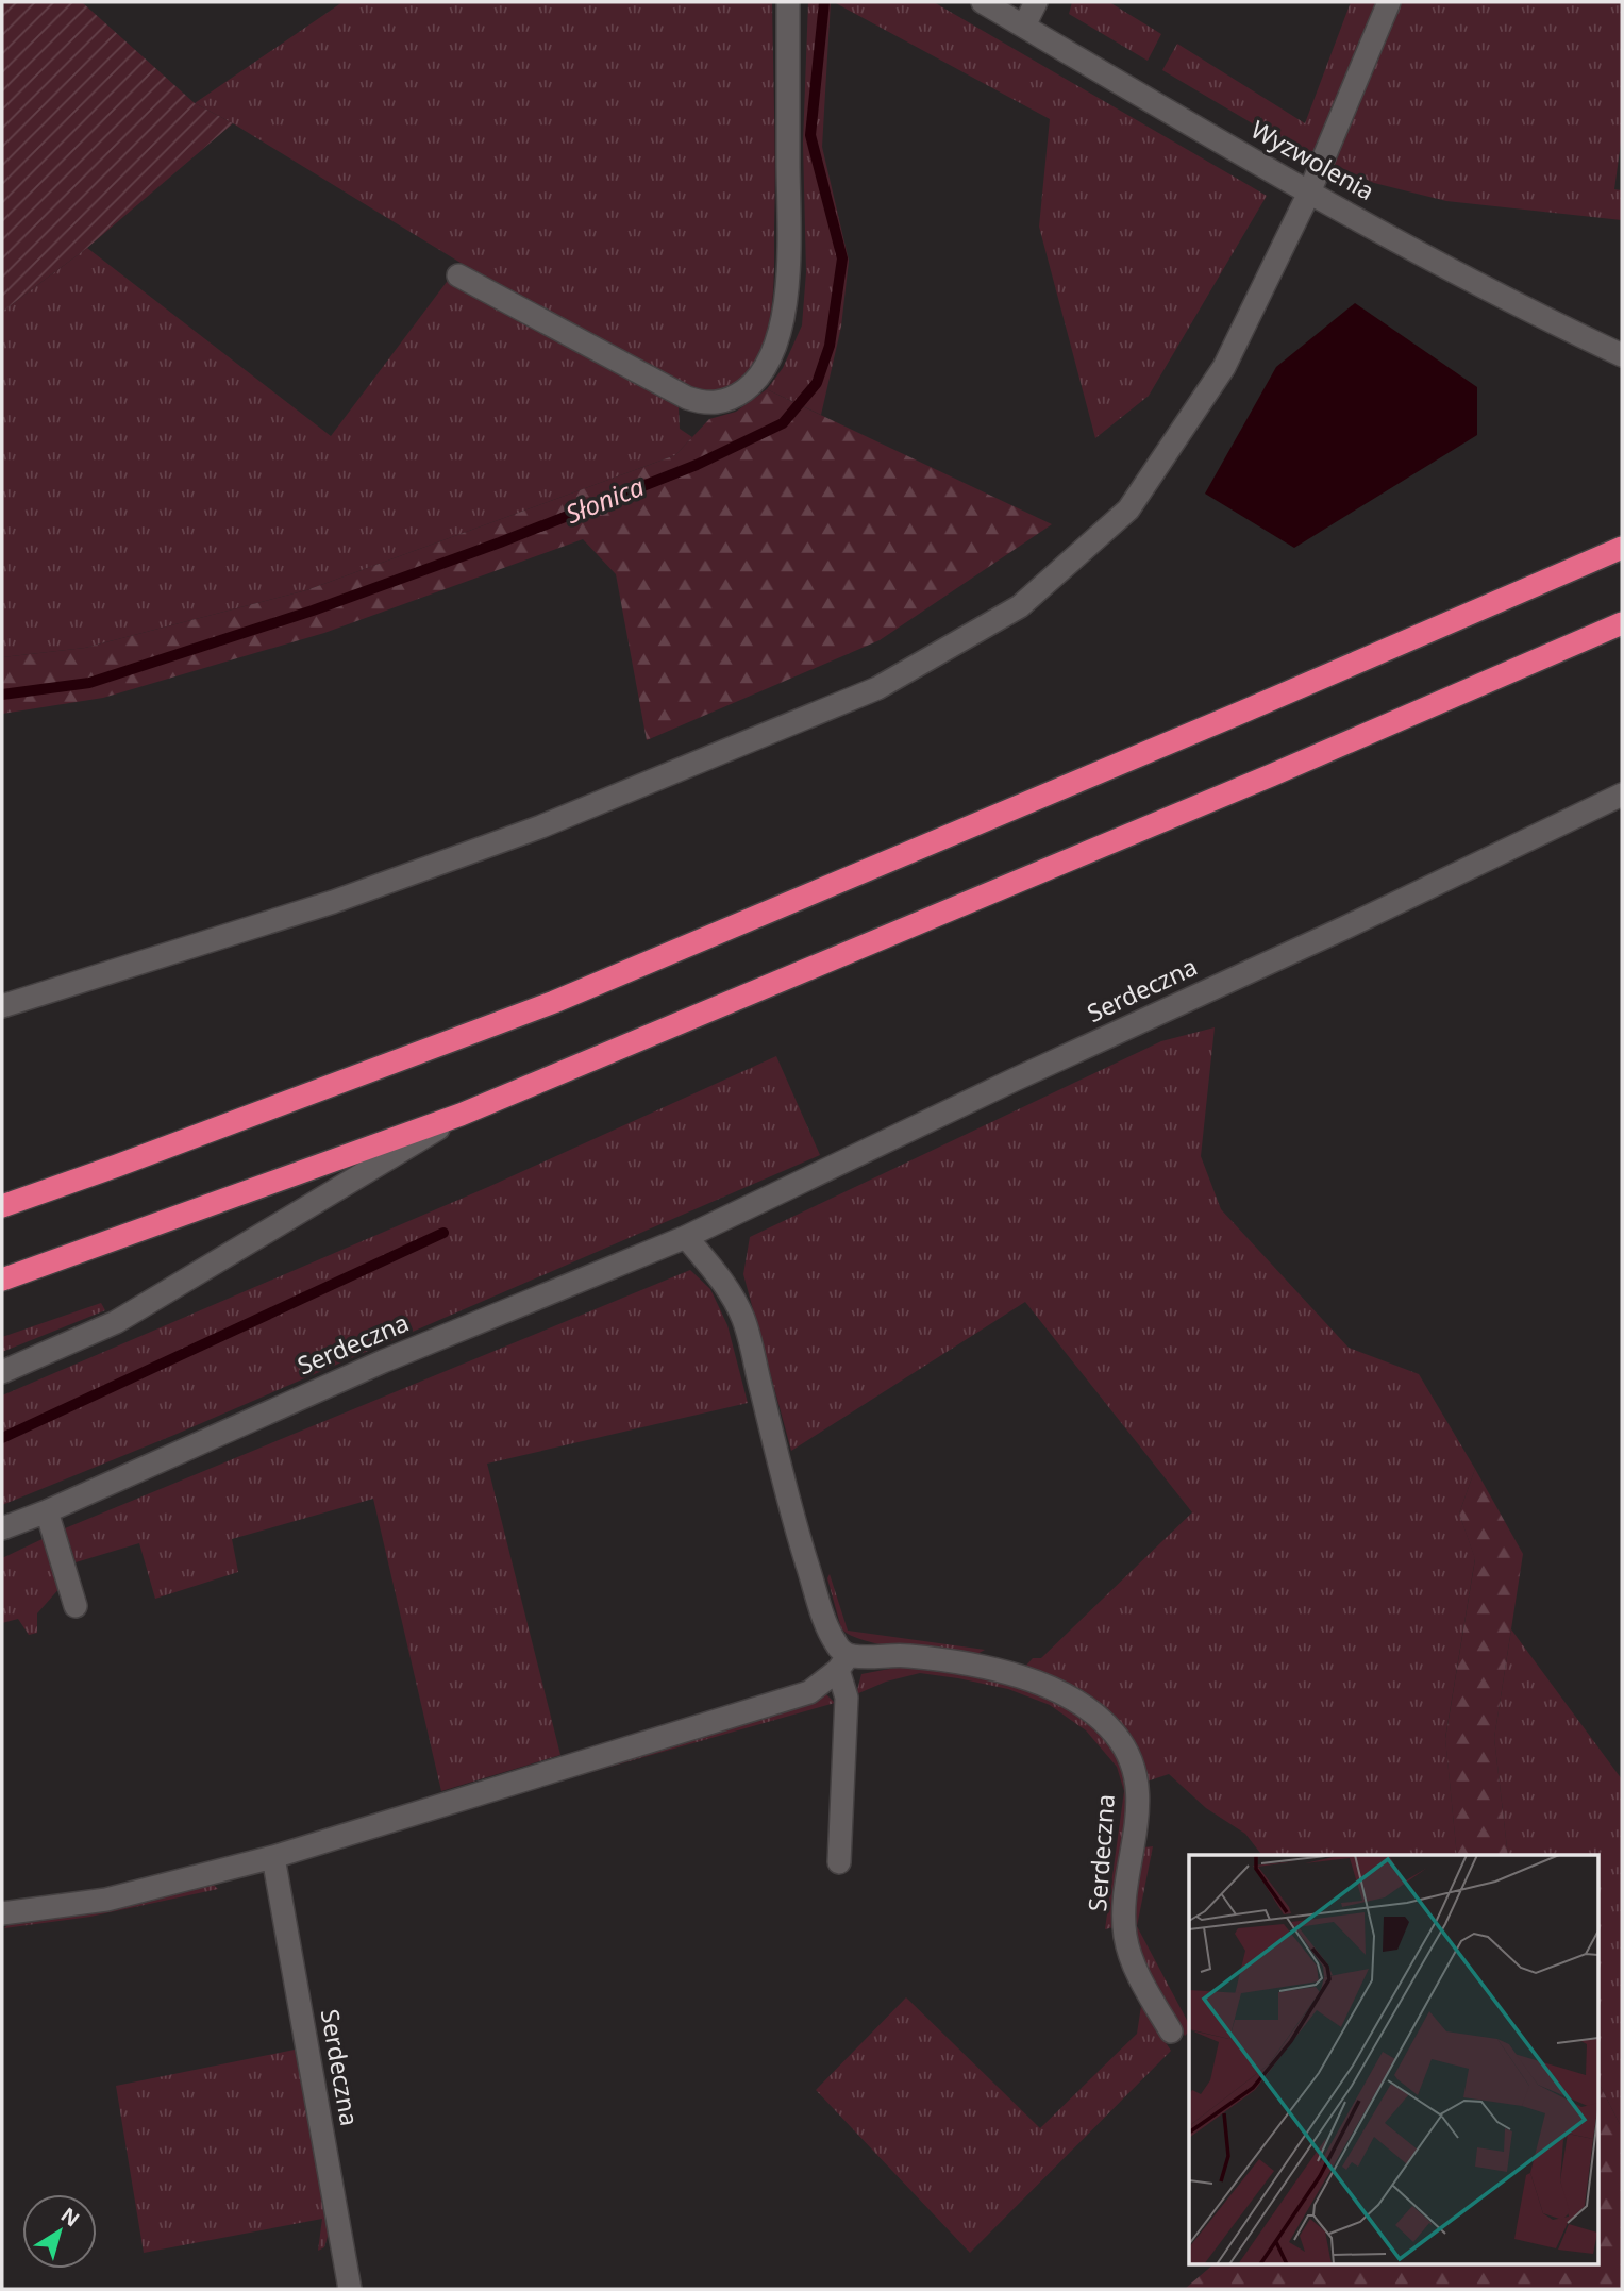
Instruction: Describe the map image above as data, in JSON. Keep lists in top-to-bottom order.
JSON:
{
  "streets": {
    "street": ["Wyzwolenia", "Serdeczna"]
  },
  "water": ["Słonica"],
  "north": "top right"
}
